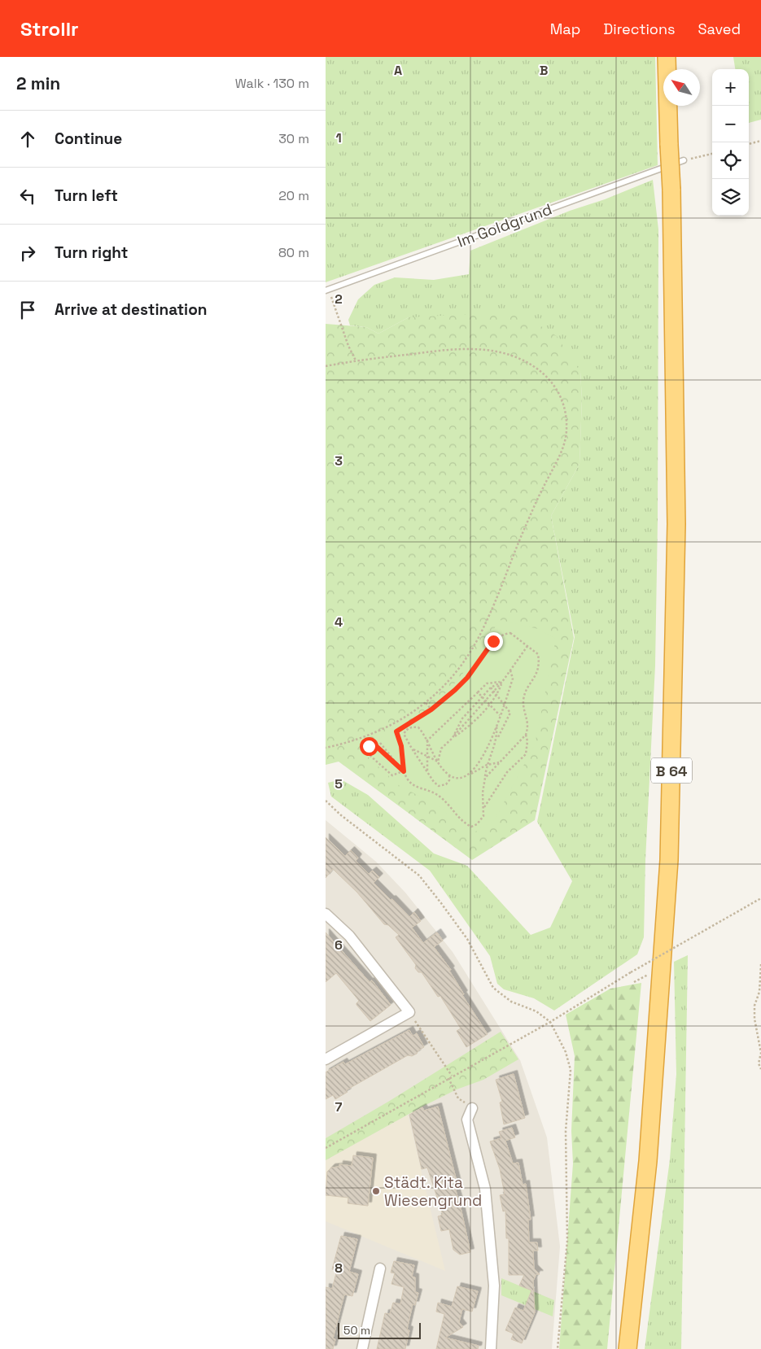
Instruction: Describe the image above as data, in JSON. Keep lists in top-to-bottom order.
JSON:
{
  "streets": {
    "highway": ["B 64"],
    "lane": ["Im Goldgrund"]
  },
  "places": ["Städt. Kita Wiesengrund"],
  "scale_bar": "50 m",
  "north": "top left",
  "page": {
    "header": "Strollr",
    "nav": ["Map", "Directions", "Saved"],
    "heading": ["2 min", "Walk · 130 m"],
    "map_buttons": ["+", "−"],
    "list": [
      ["Continue", "30 m"],
      ["Turn left", "20 m"],
      ["Turn right", "80 m"],
      "Arrive at destination"
    ],
    "scale": "50 m"
  },
  "grid": {
    "columns": ["A", "B"],
    "rows": [
      "1",
      "2",
      "3",
      "4",
      "5",
      "6",
      "7",
      "8"
    ]
  }
}
